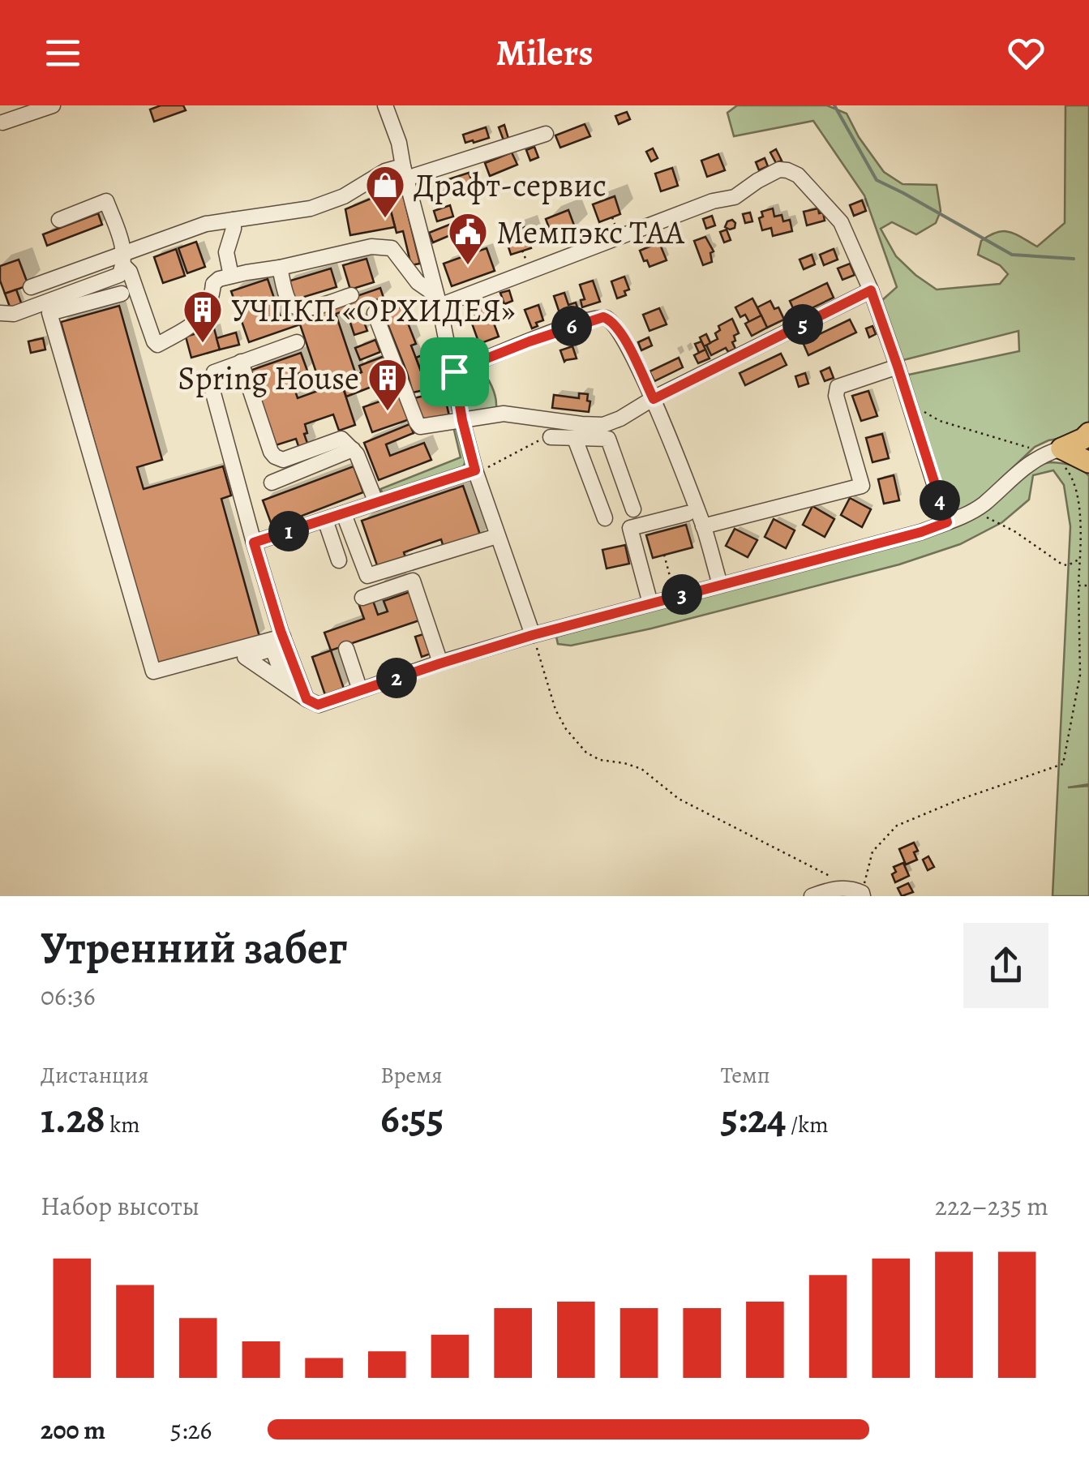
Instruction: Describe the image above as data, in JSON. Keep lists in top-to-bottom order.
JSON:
{
  "places": {
    "shop": ["Драфт-сервис"],
    "public building": ["Мемпэкс ТАА"],
    "building": ["УЧПКП «ОРХИДЕЯ»", "Spring House"]
  },
  "page": {
    "header": "Milers",
    "pins": [
      "5",
      "6",
      "4",
      "1",
      "3",
      "2"
    ],
    "heading": ["Утренний забег", "06:36"],
    "stats": [
      ["Дистанция", "1.28 km"],
      ["Время", "6:55"],
      ["Темп", "5:24 /km"]
    ],
    "chart": ["Набор высоты", "222–235 m"],
    "list": [
      {
        "name": "200 m",
        "note": "5:26"
      }
    ]
  }
}
